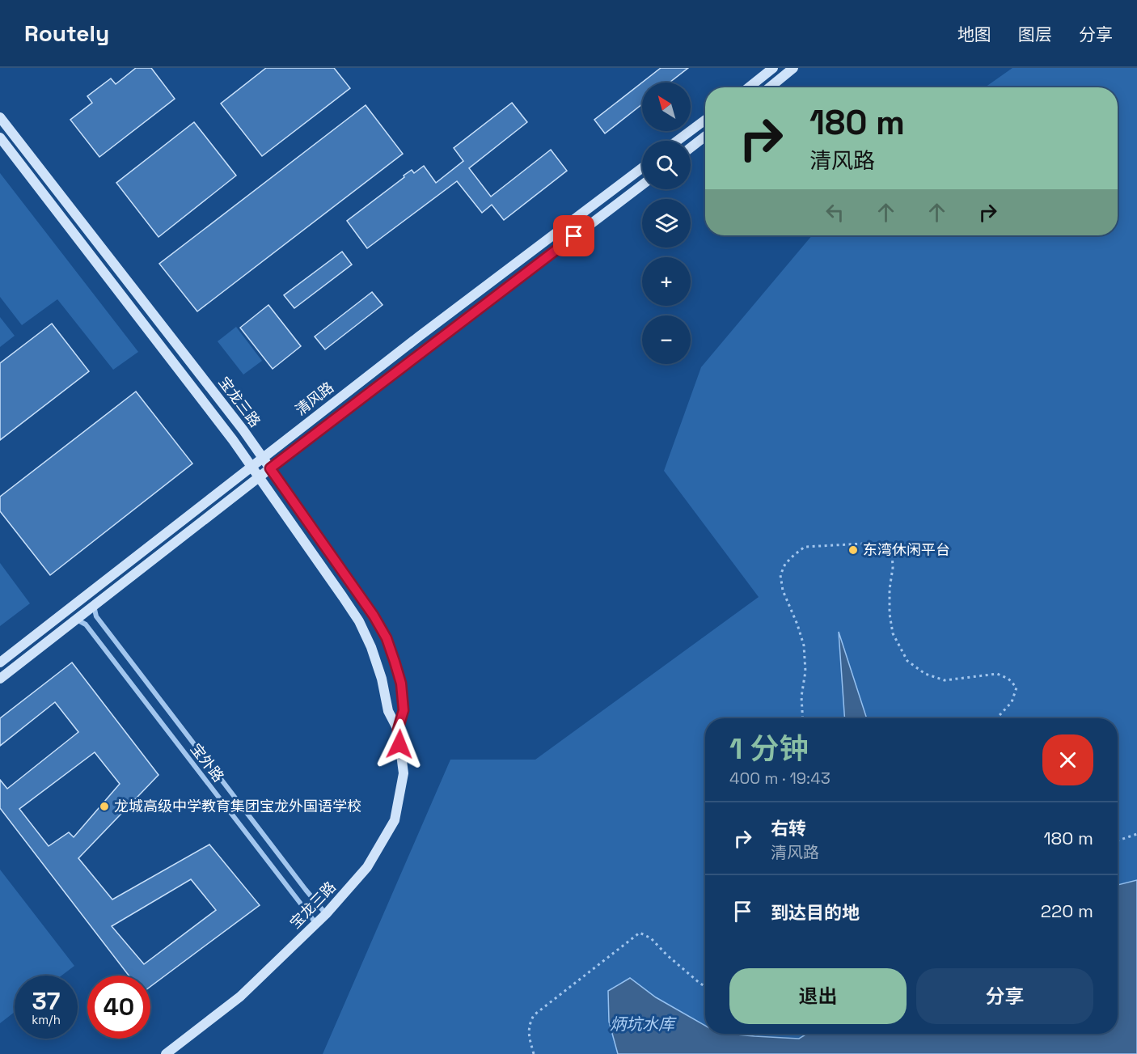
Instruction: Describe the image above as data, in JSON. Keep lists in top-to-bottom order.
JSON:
{
  "streets": {
    "street": ["清风路", "宝龙三路", "宝外路"]
  },
  "crossings": [
    ["清风路", "宝龙三路"],
    ["清风路", "宝外路"],
    ["宝龙三路", "宝外路"]
  ],
  "water": ["炳坑水库"],
  "places": ["东湾休闲平台", "龙城高级中学教育集团宝龙外国语学校"],
  "north": "top left",
  "page": {
    "header": "Routely",
    "nav": ["地图", "图层", "分享"],
    "map_buttons": ["+", "−"],
    "turn": ["180 m", "清风路"],
    "heading": ["1 分钟", "400 m · 19:43"],
    "list": [
      {
        "name": "右转",
        "note": "清风路",
        "value": "180 m"
      },
      {
        "name": "到达目的地",
        "value": "220 m"
      }
    ],
    "buttons": ["退出", "分享"],
    "speed": "37 km/h",
    "limit": "40"
  }
}
